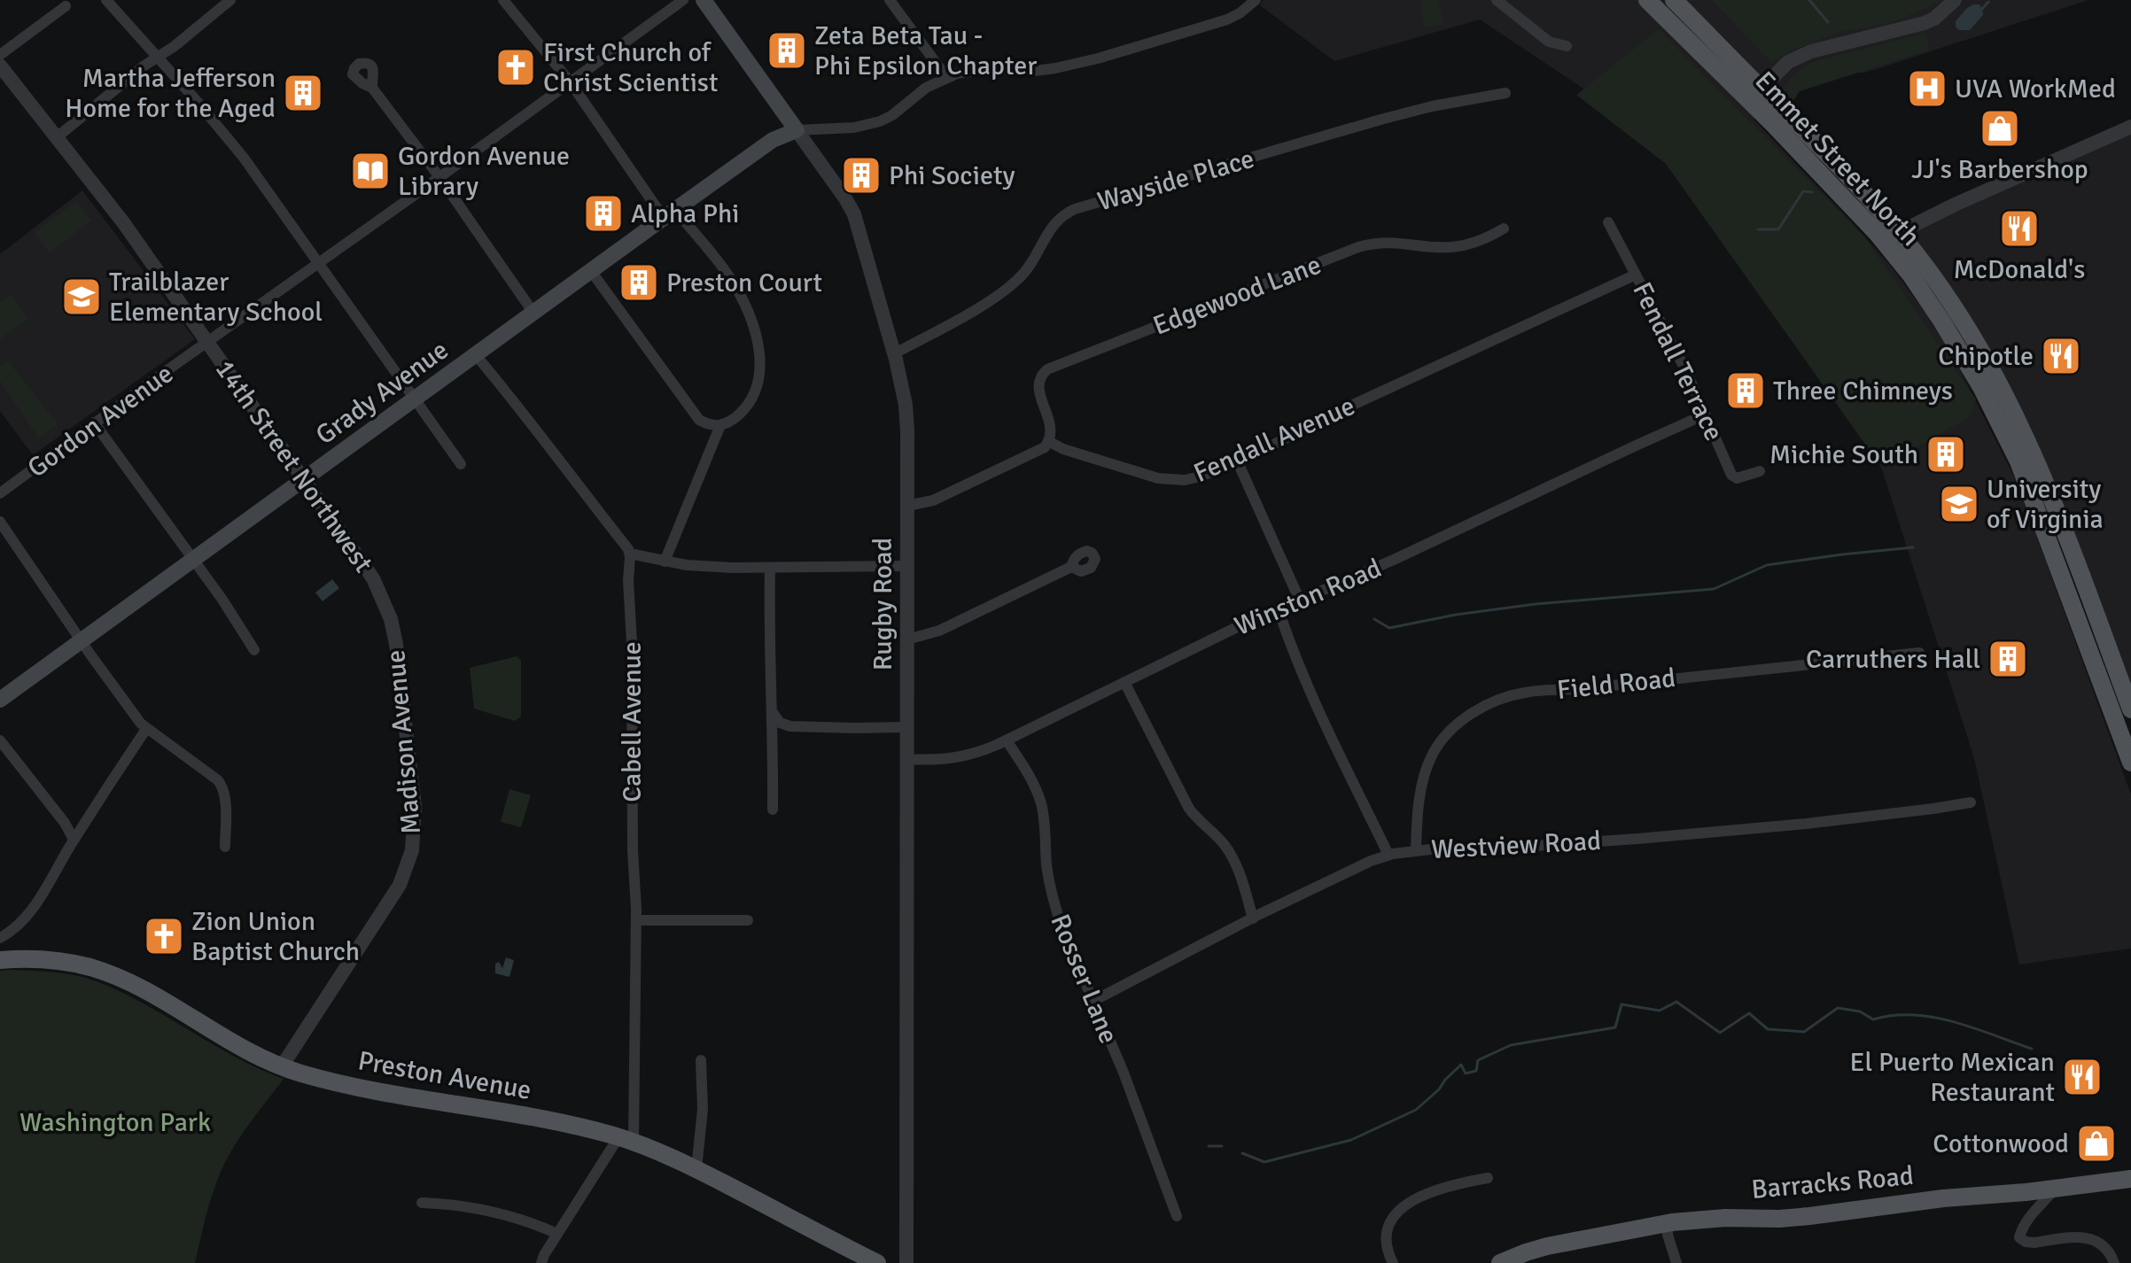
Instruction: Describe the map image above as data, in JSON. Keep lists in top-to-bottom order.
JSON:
{
  "streets": {
    "main road": [
      "Emmet Street North",
      "Grady Avenue",
      "Rugby Road",
      "Preston Avenue",
      "Barracks Road"
    ],
    "street": [
      "Wayside Place",
      "Edgewood Lane",
      "Fendall Terrace",
      "Gordon Avenue",
      "Fendall Avenue",
      "14th Street Northwest",
      "Winston Road",
      "Field Road",
      "Cabell Avenue",
      "Madison Avenue",
      "Westview Road",
      "Rosser Lane"
    ]
  },
  "crossings": [
    ["Wayside Place", "Rugby Road"],
    ["Edgewood Lane", "Fendall Avenue"],
    ["Fendall Terrace", "Fendall Avenue"],
    ["Fendall Terrace", "Winston Road"],
    ["Grady Avenue", "14th Street Northwest"],
    ["Grady Avenue", "Rugby Road"],
    ["Gordon Avenue", "14th Street Northwest"],
    ["14th Street Northwest", "Madison Avenue"],
    ["Winston Road", "Rugby Road"],
    ["Winston Road", "Rosser Lane"],
    ["Field Road", "Westview Road"],
    ["Cabell Avenue", "Preston Avenue"],
    ["Madison Avenue", "Preston Avenue"],
    ["Westview Road", "Rosser Lane"]
  ],
  "parks": ["Washington Park"],
  "places": {
    "building": [
      "Zeta Beta Tau - Phi Epsilon Chapter",
      "Martha Jefferson Home for the Aged",
      "Phi Society",
      "Alpha Phi",
      "Preston Court",
      "Three Chimneys",
      "Michie South",
      "Carruthers Hall"
    ],
    "church": ["First Church of Christ Scientist", "Zion Union Baptist Church"],
    "hospital": ["UVA WorkMed"],
    "shop": ["JJ's Barbershop", "Cottonwood"],
    "library": ["Gordon Avenue Library"],
    "restaurant": ["McDonald's", "Chipotle", "El Puerto Mexican Restaurant"],
    "school or university": ["Trailblazer Elementary School", "University of Virginia"]
  }
}
